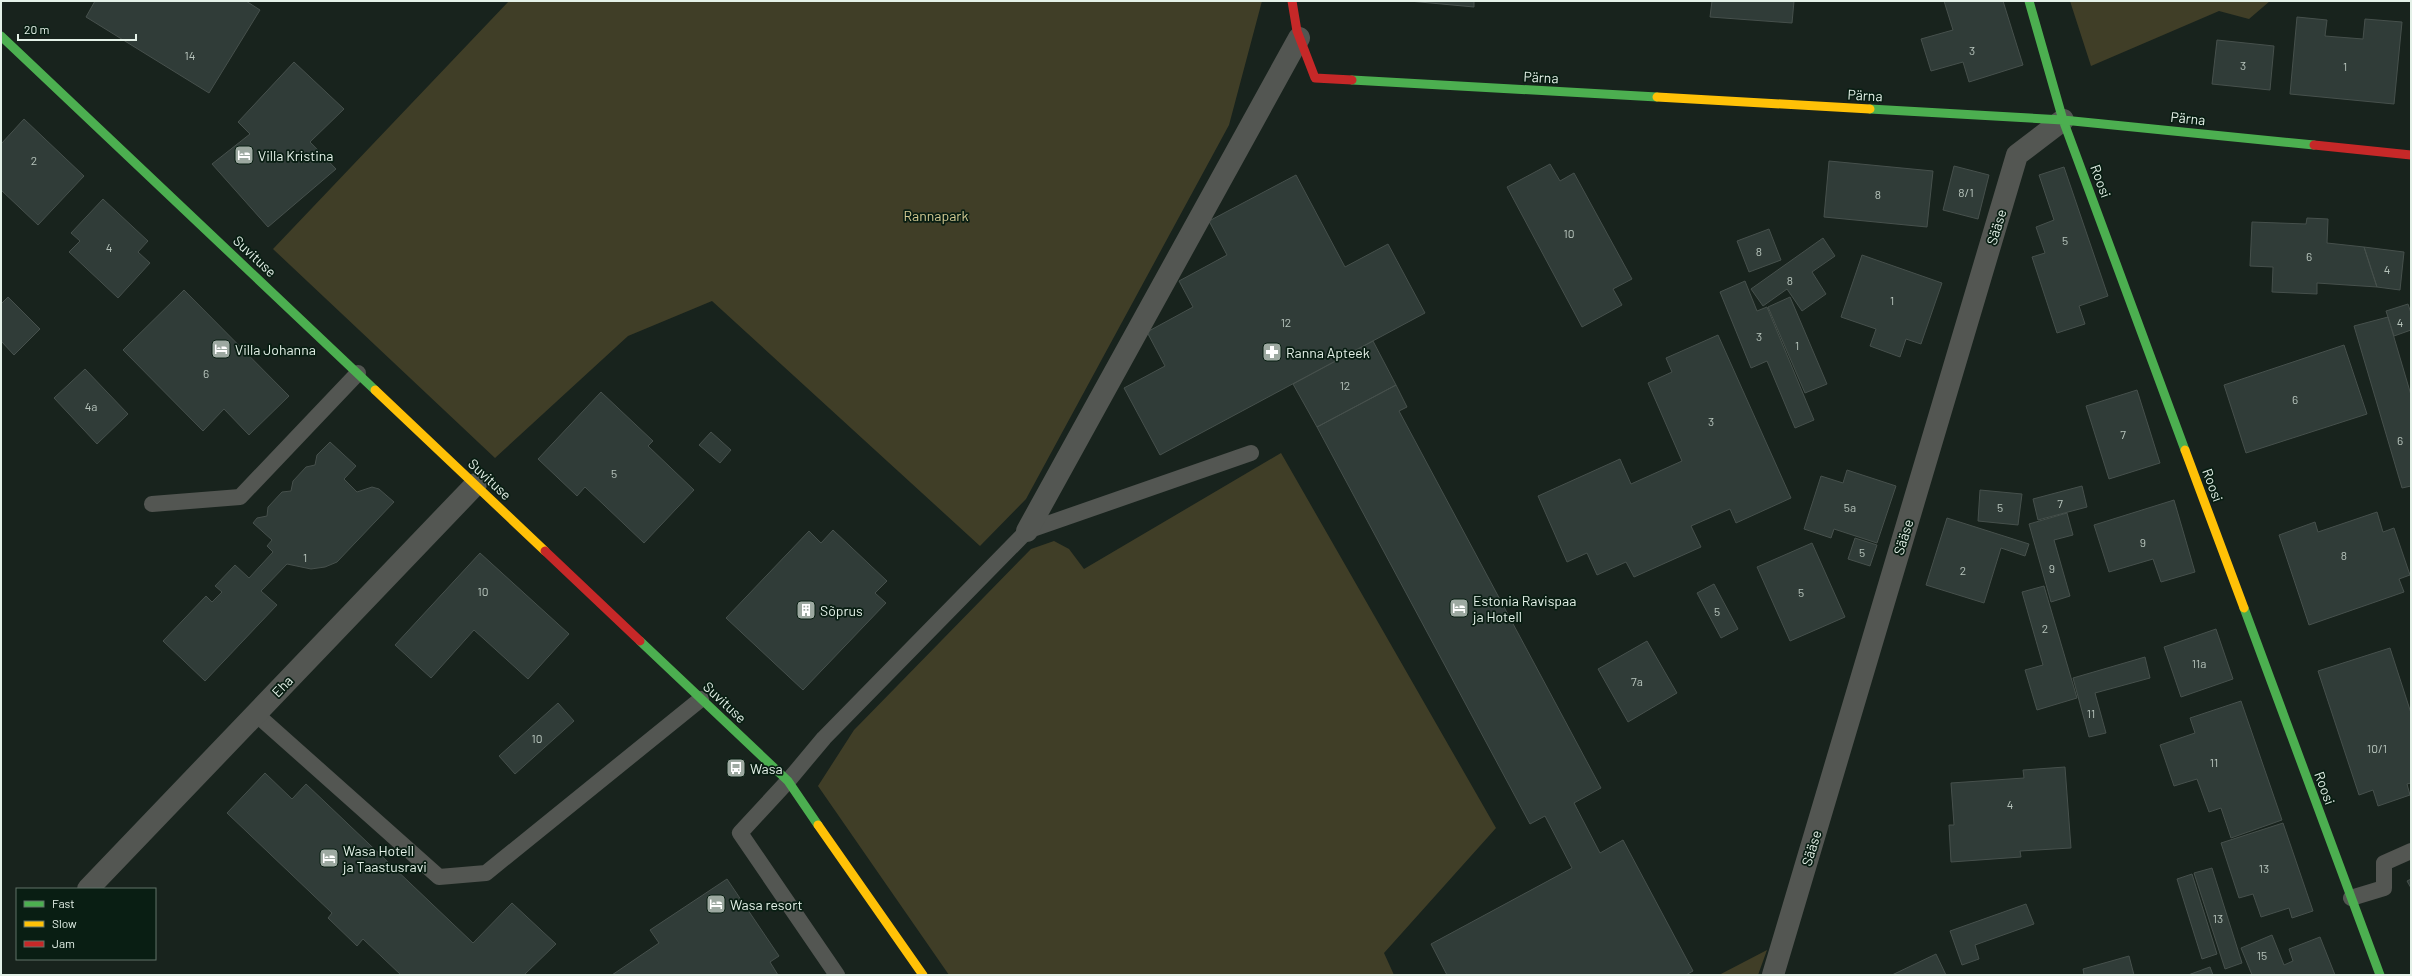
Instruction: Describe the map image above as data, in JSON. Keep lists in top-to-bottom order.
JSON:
{
  "streets": {
    "street": [
      "Pärna",
      "Roosi",
      "Sääse",
      "Suvituse",
      "Eha"
    ]
  },
  "crossings": [
    ["Pärna", "Roosi"],
    ["Pärna", "Sääse"],
    ["Roosi", "Sääse"],
    ["Suvituse", "Eha"]
  ],
  "parks": ["Rannapark"],
  "places": {
    "hotel": [
      "Villa Kristina",
      "Villa Johanna",
      "Estonia Ravispaa ja Hotell",
      "Wasa Hotell ja Taastusravi",
      "Wasa resort"
    ],
    "pharmacy": ["Ranna Apteek"],
    "building": ["Sõprus"],
    "bus stop": ["Wasa"]
  },
  "house_numbers": [
    "3",
    "14",
    "3",
    "1",
    "2",
    "8/1",
    "8",
    "10",
    "5",
    "4",
    "8",
    "6",
    "4",
    "8",
    "1",
    "12",
    "4",
    "3",
    "1",
    "6",
    "12",
    "6",
    "4a",
    "3",
    "7",
    "6",
    "5",
    "7",
    "5a",
    "5",
    "9",
    "5",
    "8",
    "1",
    "9",
    "2",
    "10",
    "5",
    "5",
    "2",
    "11a",
    "7a",
    "11",
    "10",
    "10/1",
    "11",
    "4",
    "13",
    "13",
    "15"
  ],
  "legend": ["Fast", "Slow", "Jam"],
  "scale_bar": "20 m"
}
